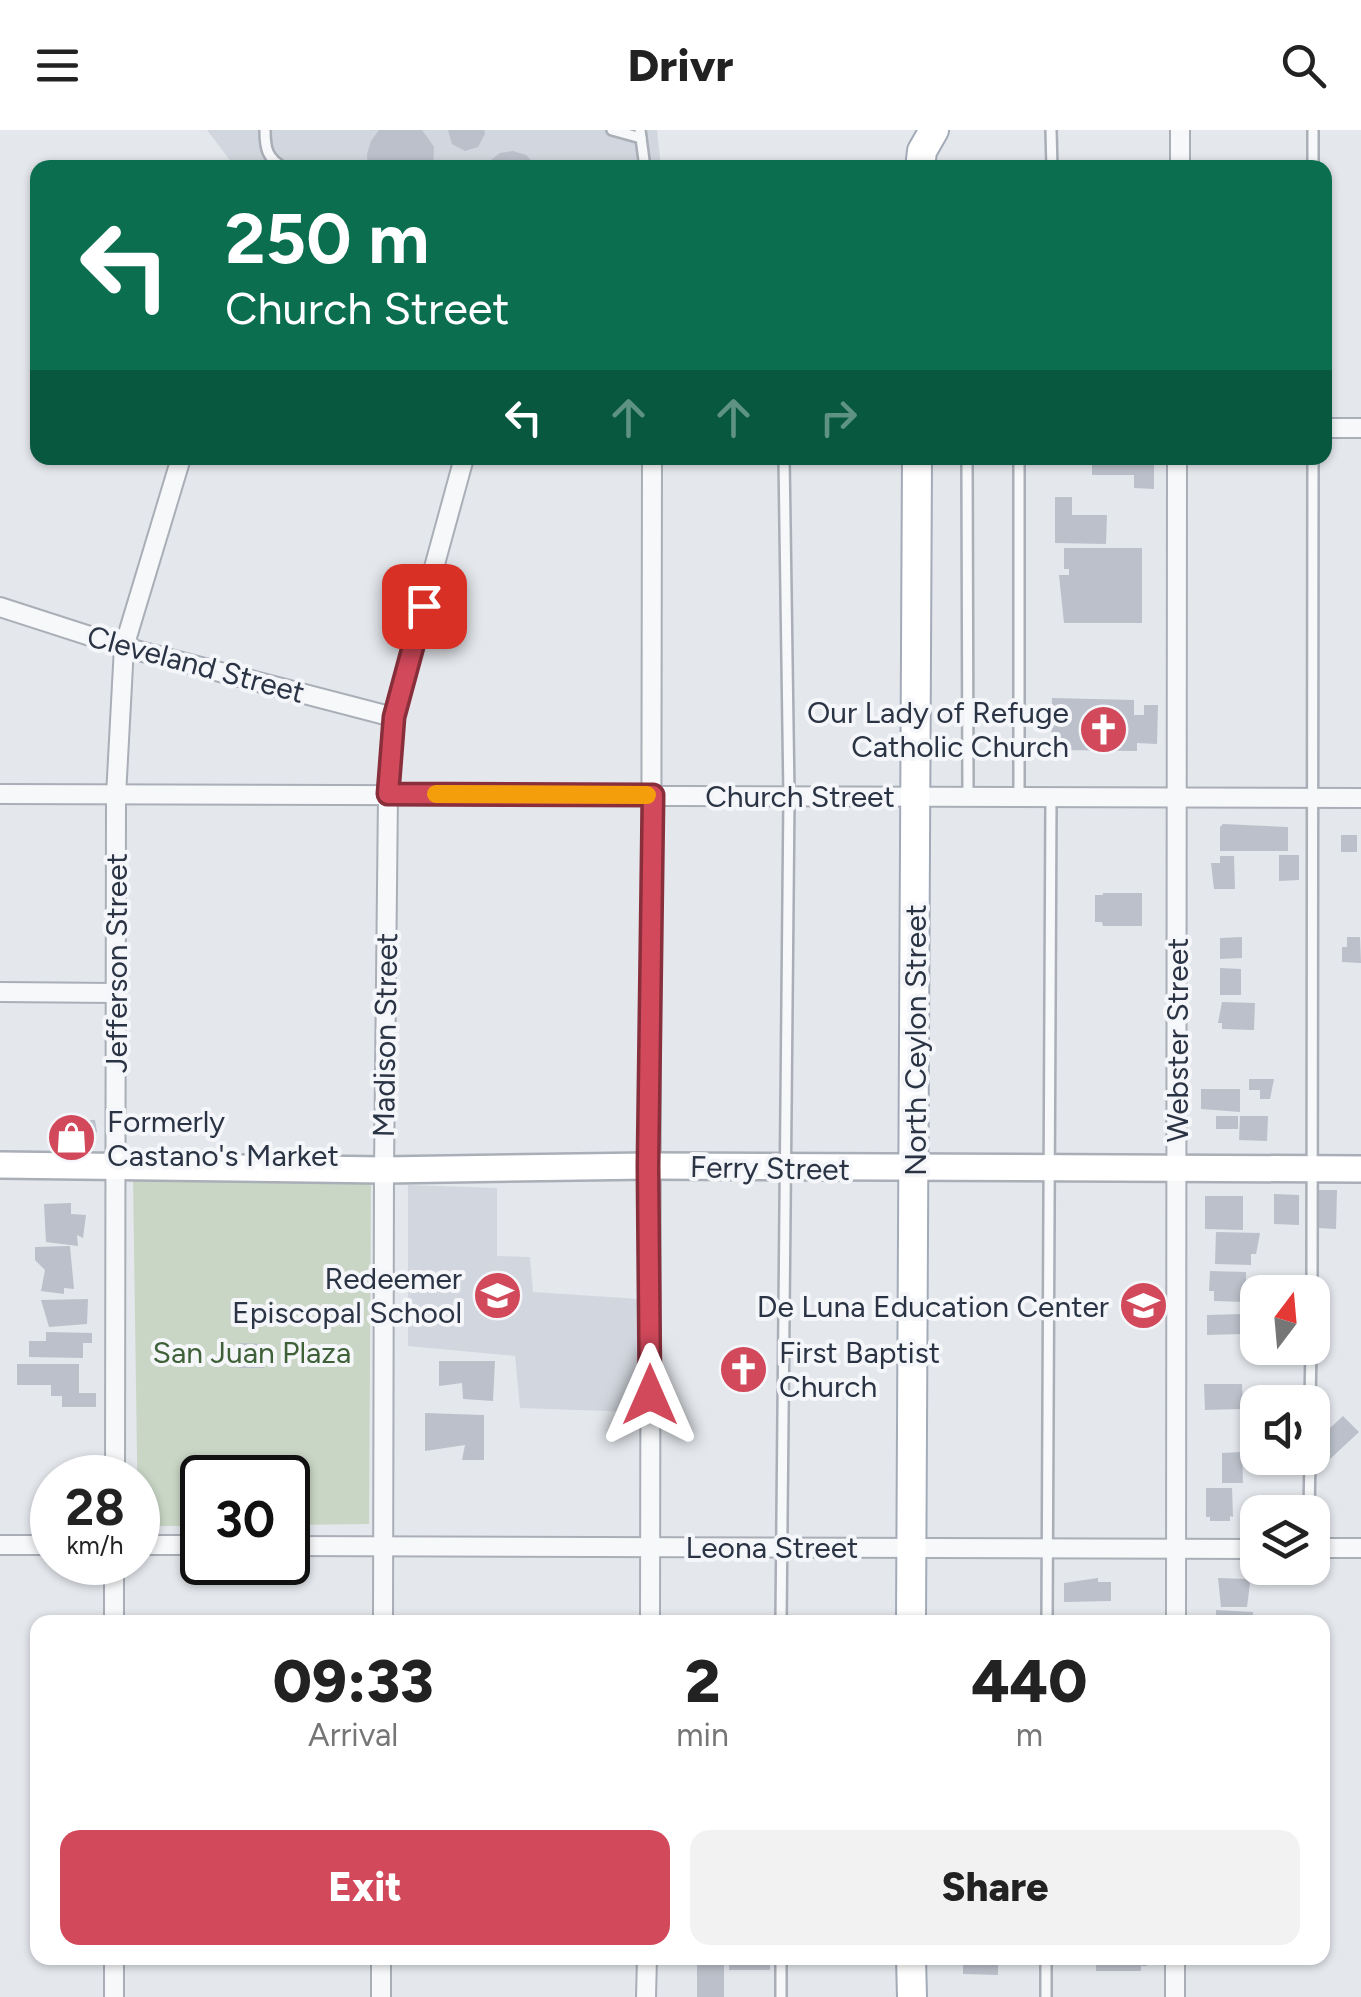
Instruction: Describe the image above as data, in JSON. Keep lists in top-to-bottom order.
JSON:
{
  "streets": {
    "main road": ["North Ceylon Street"],
    "street": [
      "Cleveland Street",
      "Church Street",
      "Jefferson Street",
      "Madison Street",
      "Webster Street",
      "Ferry Street",
      "Leona Street"
    ]
  },
  "crossings": [
    ["Cleveland Street", "Jefferson Street"],
    ["Cleveland Street", "Madison Street"],
    ["Church Street", "Jefferson Street"],
    ["Church Street", "Madison Street"],
    ["Church Street", "North Ceylon Street"],
    ["Church Street", "Webster Street"],
    ["Jefferson Street", "Ferry Street"],
    ["Madison Street", "Ferry Street"],
    ["Madison Street", "Leona Street"],
    ["North Ceylon Street", "Ferry Street"],
    ["North Ceylon Street", "Leona Street"],
    ["Webster Street", "Ferry Street"],
    ["Webster Street", "Leona Street"]
  ],
  "parks": ["San Juan Plaza"],
  "places": {
    "church": ["Our Lady of Refuge Catholic Church", "First Baptist Church"],
    "shop": ["Formerly Castano's Market"],
    "school or university": ["Redeemer Episcopal School", "De Luna Education Center"]
  },
  "north": "top",
  "page": {
    "header": "Drivr",
    "turn": ["250 m", "Church Street"],
    "speed": "28 km/h",
    "limit": "30",
    "eta": [
      "09:33",
      "Arrival",
      "2",
      "min",
      "440",
      "m"
    ],
    "buttons": ["Exit", "Share"]
  }
}
